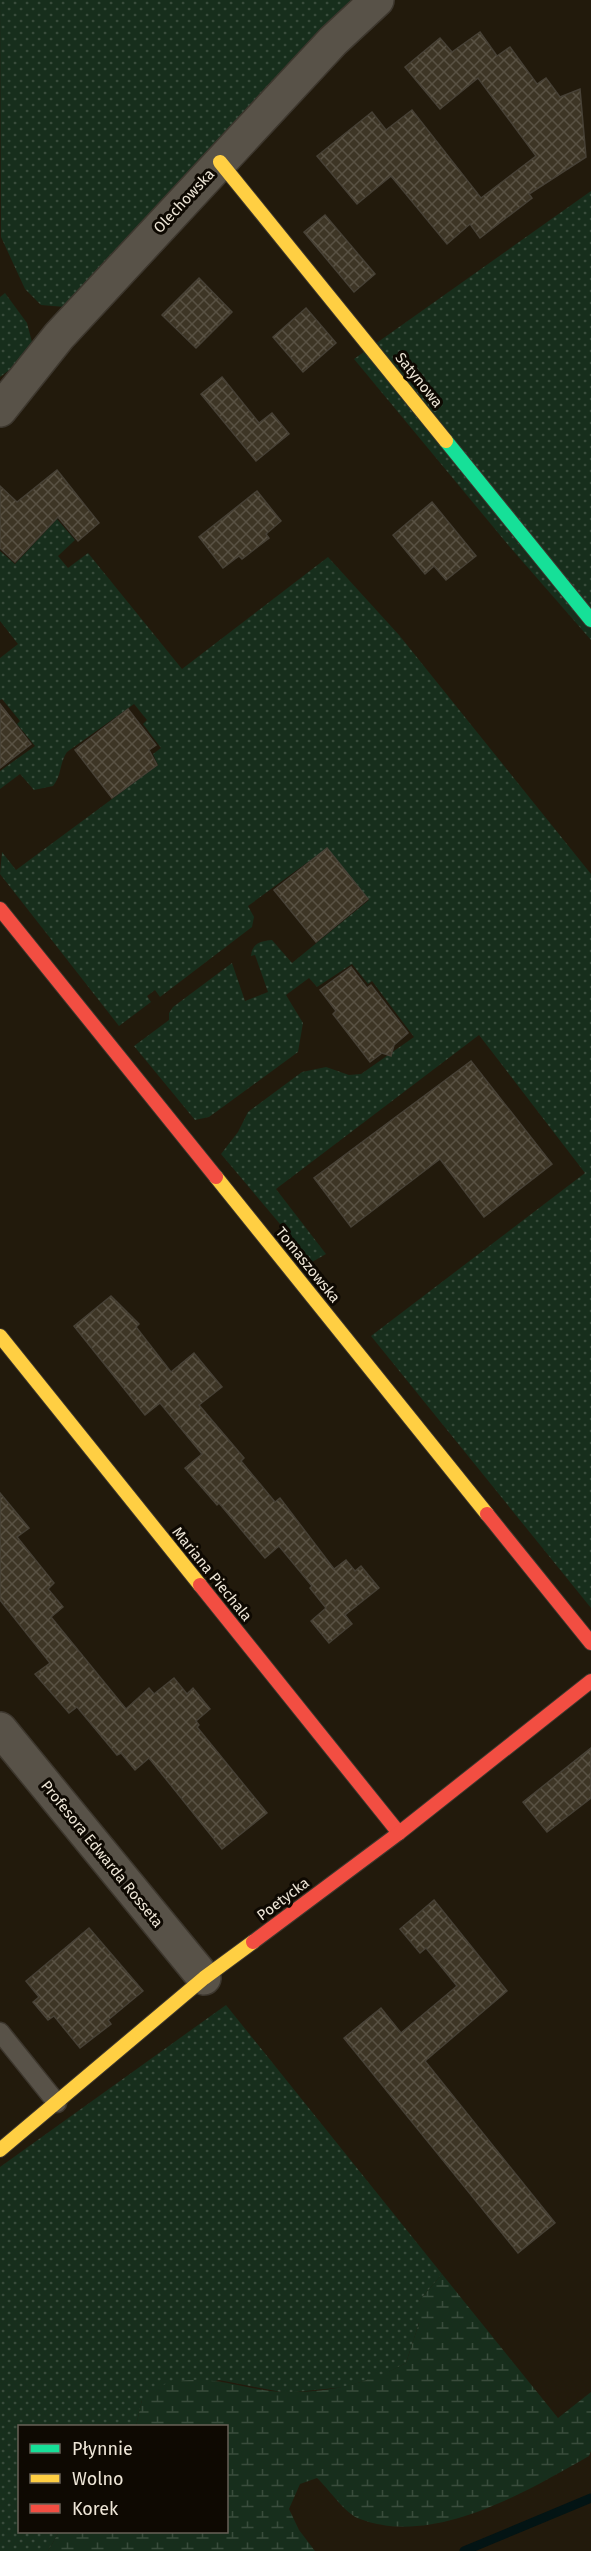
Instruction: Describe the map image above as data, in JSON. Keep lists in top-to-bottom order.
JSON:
{
  "streets": {
    "street": [
      "Olechowska",
      "Satynowa",
      "Tomaszowska",
      "Mariana Piechala",
      "Profesora Edwarda Rosseta",
      "Poetycka"
    ]
  },
  "crossings": [
    ["Olechowska", "Satynowa"],
    ["Mariana Piechala", "Poetycka"],
    ["Profesora Edwarda Rosseta", "Poetycka"]
  ],
  "legend": ["Płynnie", "Wolno", "Korek"]
}
